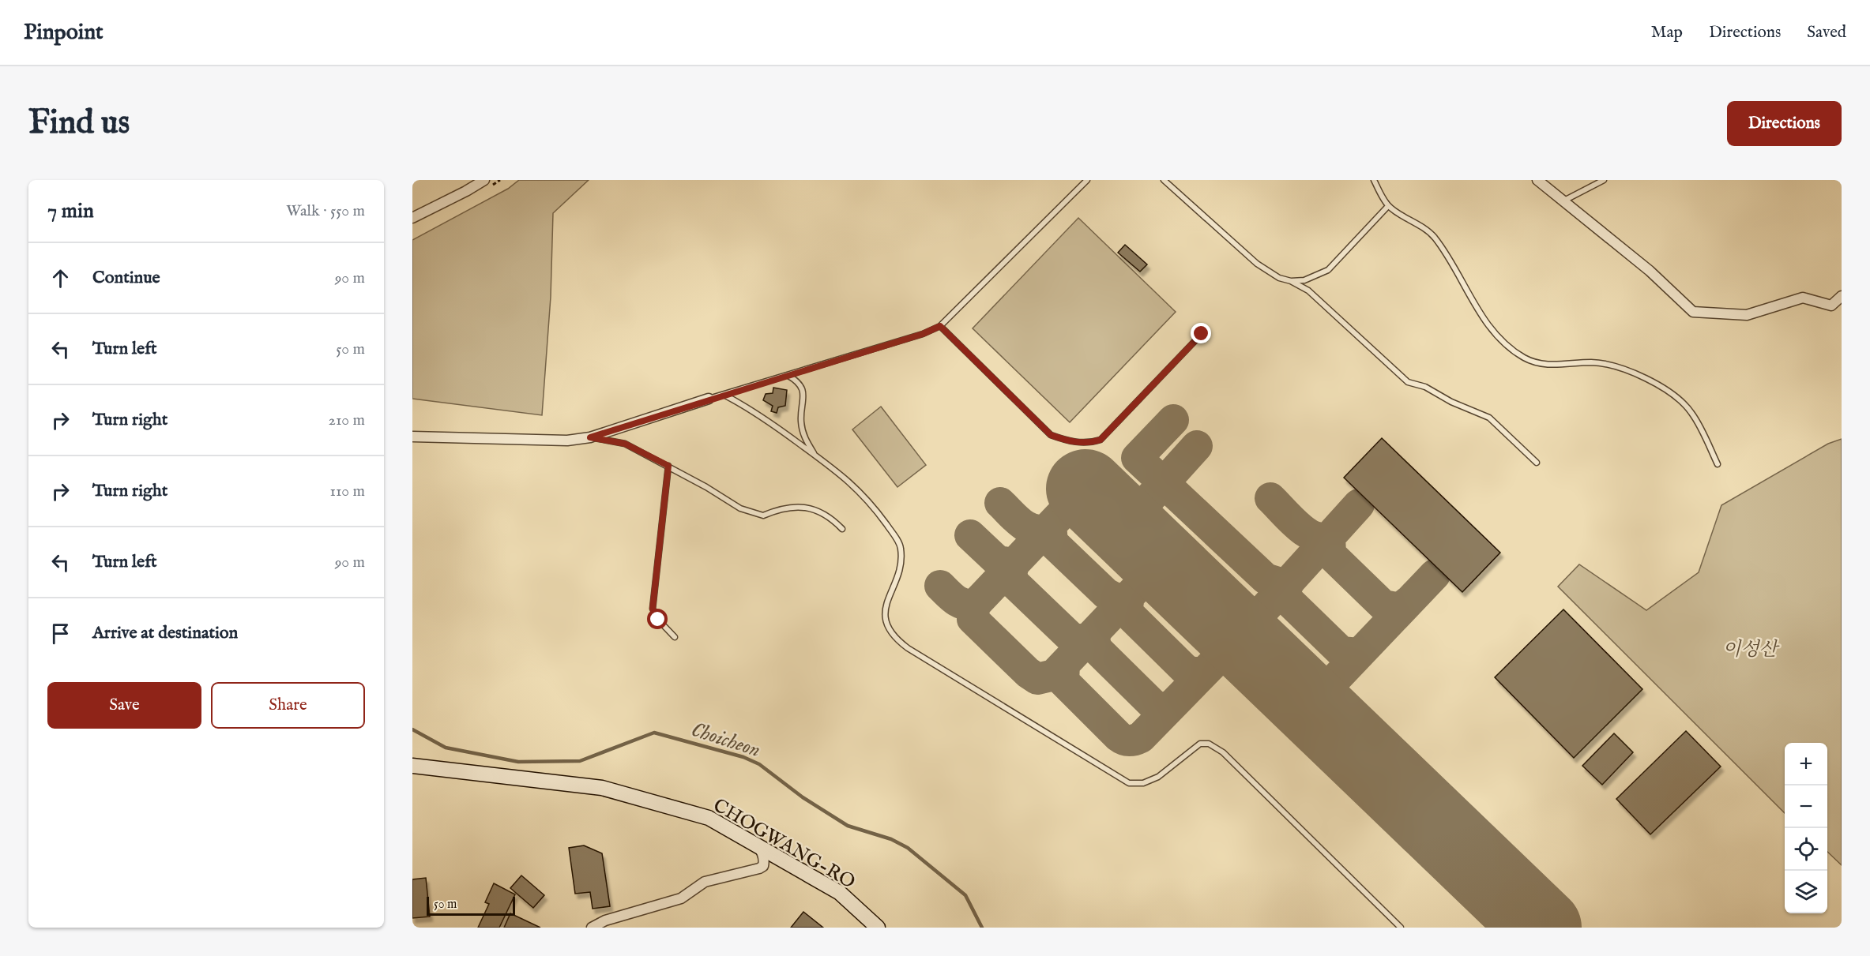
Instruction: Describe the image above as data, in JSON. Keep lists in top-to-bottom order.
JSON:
{
  "streets": {
    "street": ["CHOGWANG-RO"]
  },
  "water": ["Choicheon"],
  "parks": ["이성산"],
  "scale_bar": "50 m",
  "page": {
    "header": "Pinpoint",
    "nav": ["Map", "Directions", "Saved"],
    "buttons": [
      "Directions",
      ["Save", "Share"]
    ],
    "title": "Find us",
    "heading": ["7 min", "Walk · 550 m"],
    "list": [
      ["Continue", "90 m"],
      ["Turn left", "50 m"],
      ["Turn right", "210 m"],
      ["Turn right", "110 m"],
      ["Turn left", "90 m"],
      "Arrive at destination"
    ],
    "map_buttons": ["+", "−"],
    "scale": "50 m"
  }
}
